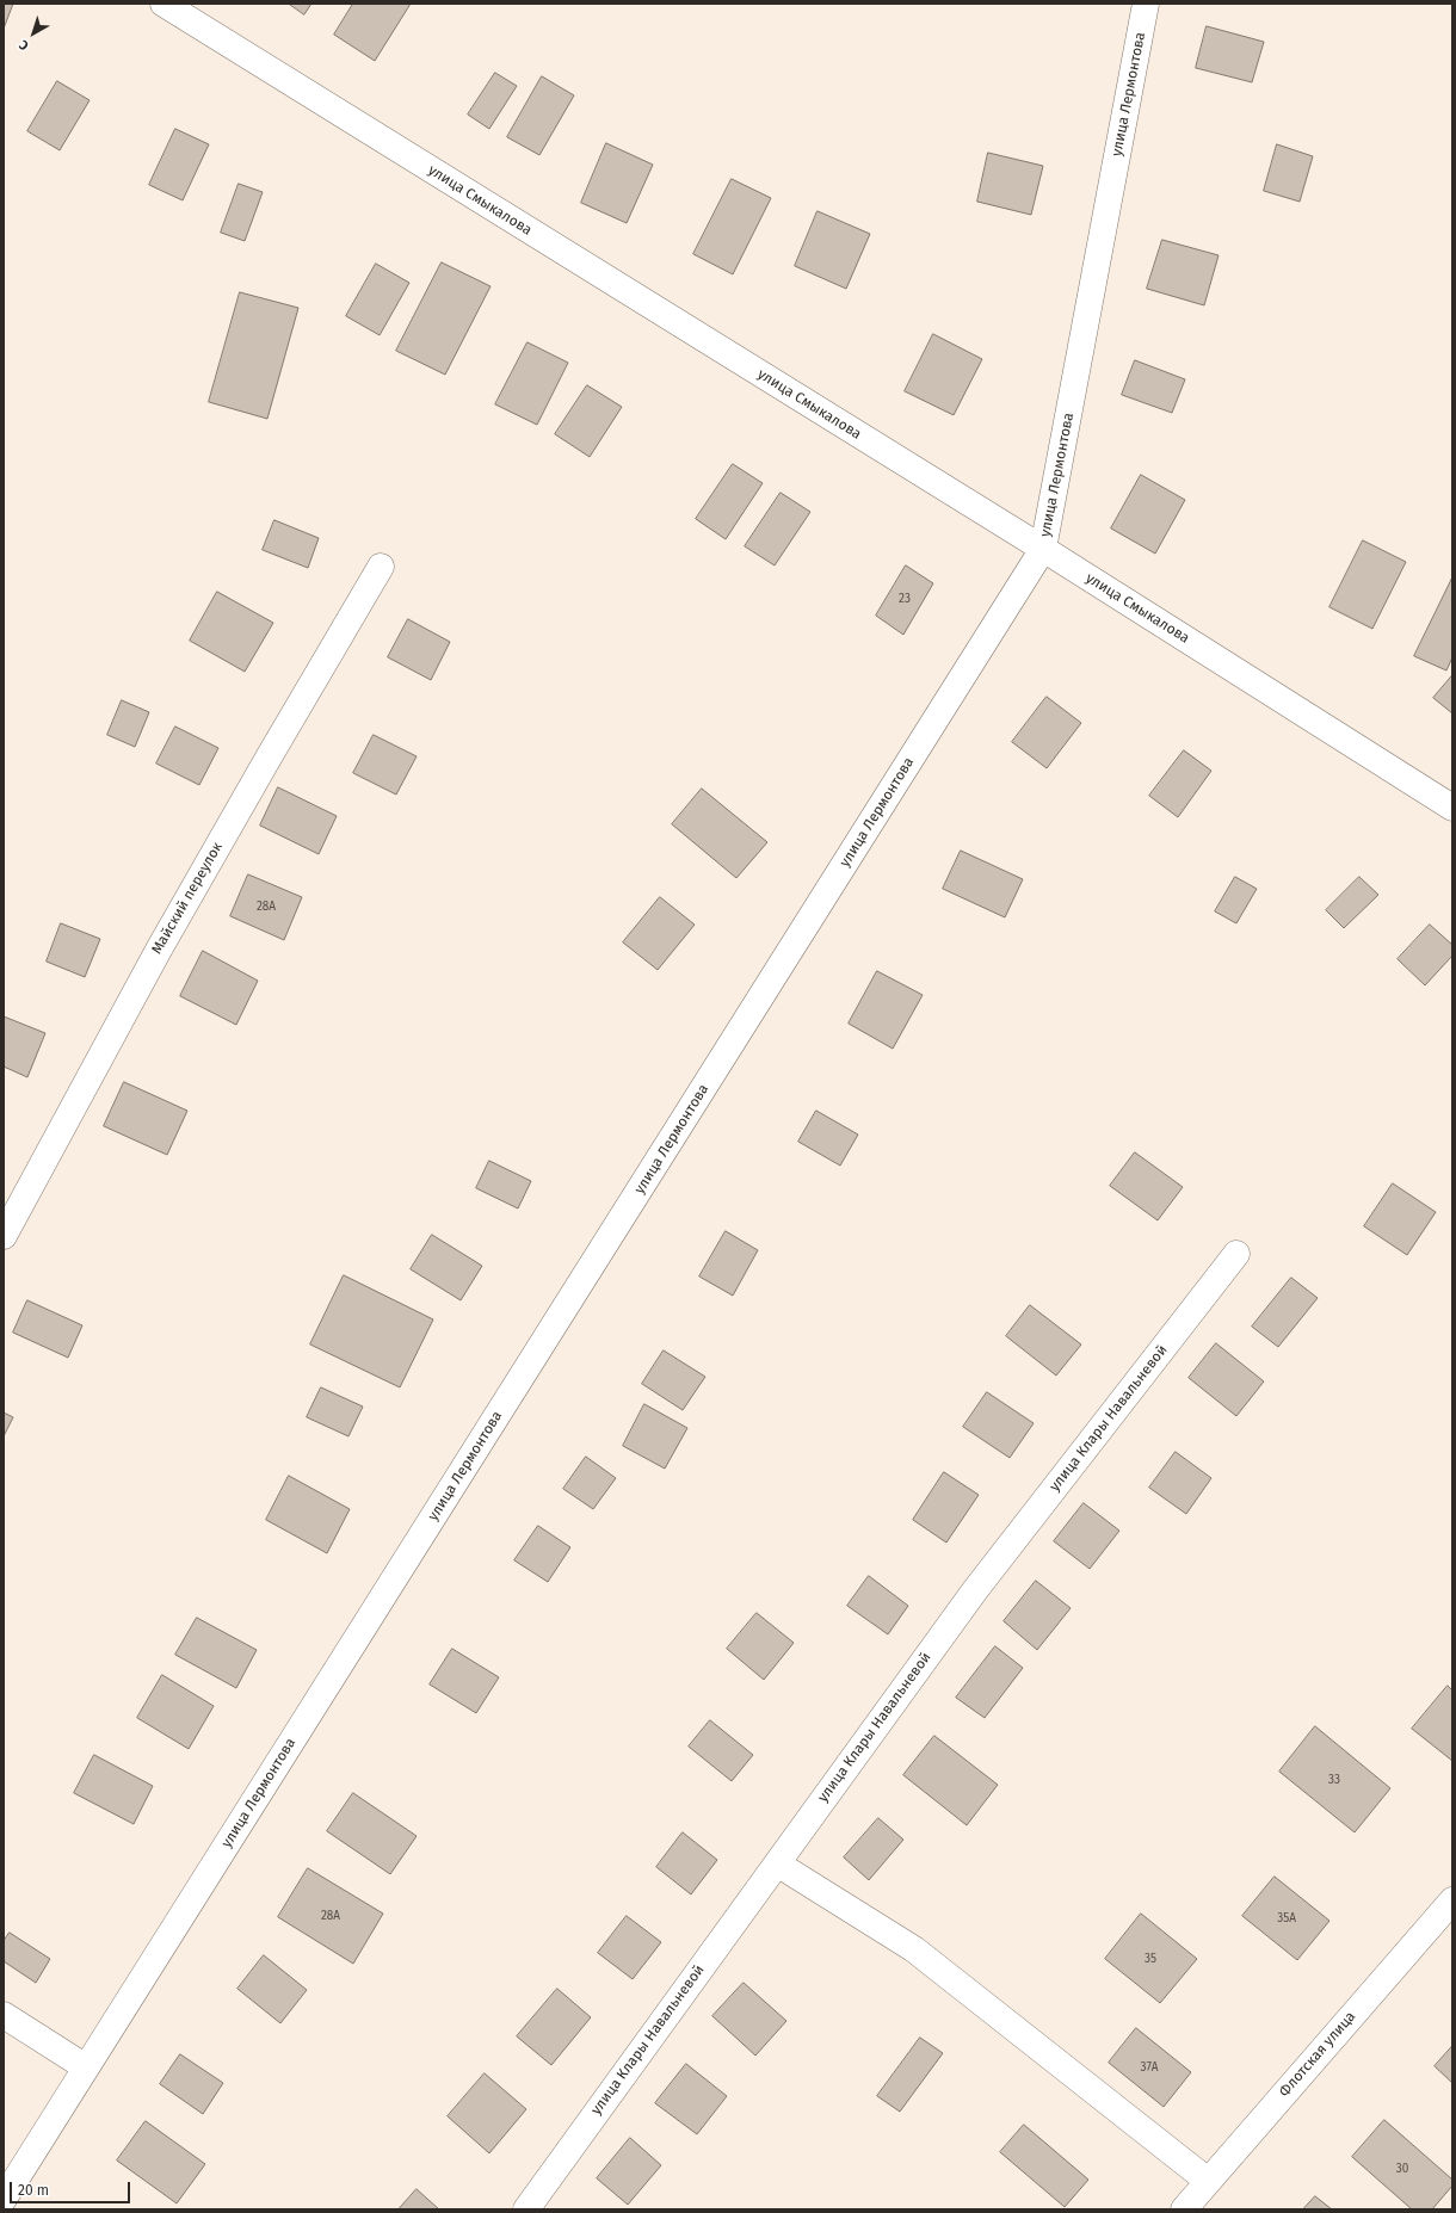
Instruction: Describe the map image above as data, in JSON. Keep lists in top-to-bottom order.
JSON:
{
  "streets": {
    "street": [
      "улица Лермонтова",
      "улица Смыкалова",
      "Майский переулок",
      "улица Клары Навальневой",
      "Флотская улица"
    ]
  },
  "crossings": [
    ["улица Лермонтова", "улица Смыкалова"]
  ],
  "house_numbers": [
    "23",
    "28А",
    "33",
    "28А",
    "35А",
    "35",
    "37А",
    "30"
  ],
  "scale_bar": "20 m",
  "north": "bottom left"
}
